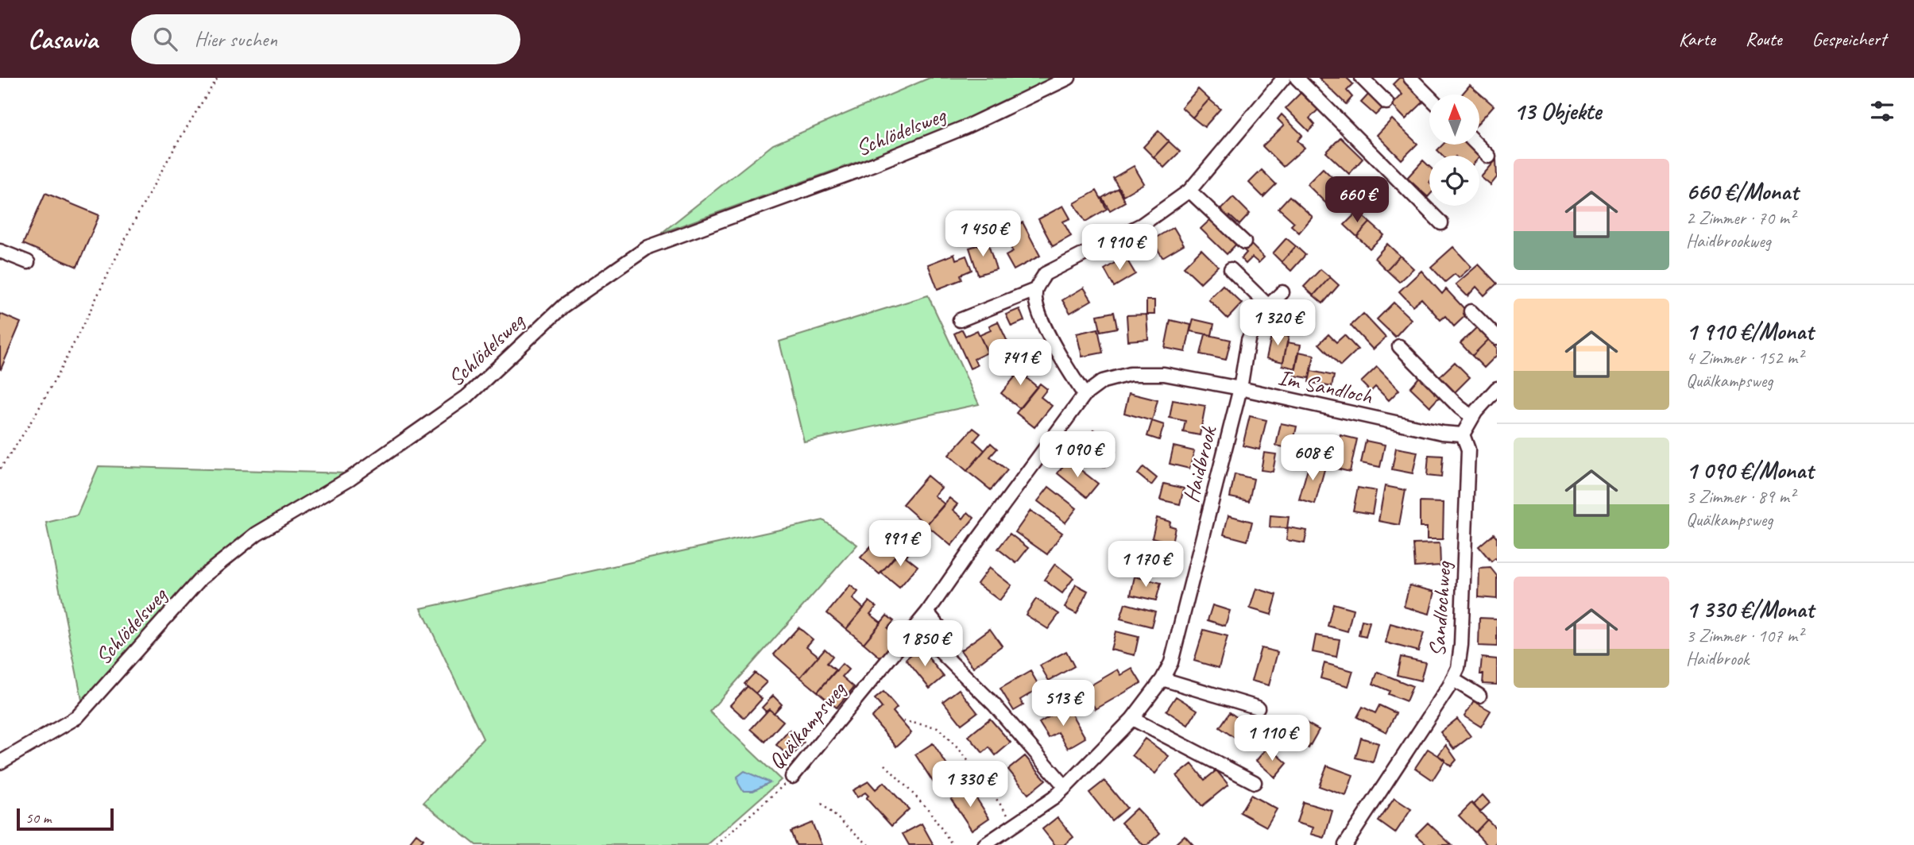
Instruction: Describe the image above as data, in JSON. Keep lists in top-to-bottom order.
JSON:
{
  "streets": {
    "street": [
      "Schlödelsweg",
      "Im Sandloch",
      "Haidbrook",
      "Sandlochweg",
      "Quälkampsweg"
    ]
  },
  "crossings": [
    ["Im Sandloch", "Haidbrook"],
    ["Im Sandloch", "Sandlochweg"],
    ["Im Sandloch", "Quälkampsweg"]
  ],
  "scale_bar": "50 m",
  "north": "top",
  "page": {
    "header": "Casavia",
    "search": "Hier suchen",
    "nav": ["Karte", "Route", "Gespeichert"],
    "heading": "13 Objekte",
    "list": [
      {
        "name": "660 €/Monat",
        "note": "2 Zimmer · 70 m² · Haidbrookweg"
      },
      {
        "name": "1 910 €/Monat",
        "note": "4 Zimmer · 152 m² · Quälkampsweg"
      },
      {
        "name": "1 090 €/Monat",
        "note": "3 Zimmer · 89 m² · Quälkampsweg"
      },
      {
        "name": "1 330 €/Monat",
        "note": "3 Zimmer · 107 m² · Haidbrook"
      }
    ],
    "price": [
      "660 €",
      "1 450 €",
      "1 910 €",
      "1 320 €",
      "741 €",
      "1 090 €",
      "608 €",
      "991 €",
      "1 170 €",
      "1 850 €",
      "513 €",
      "1 110 €",
      "1 330 €"
    ],
    "scale": "50 m"
  }
}
